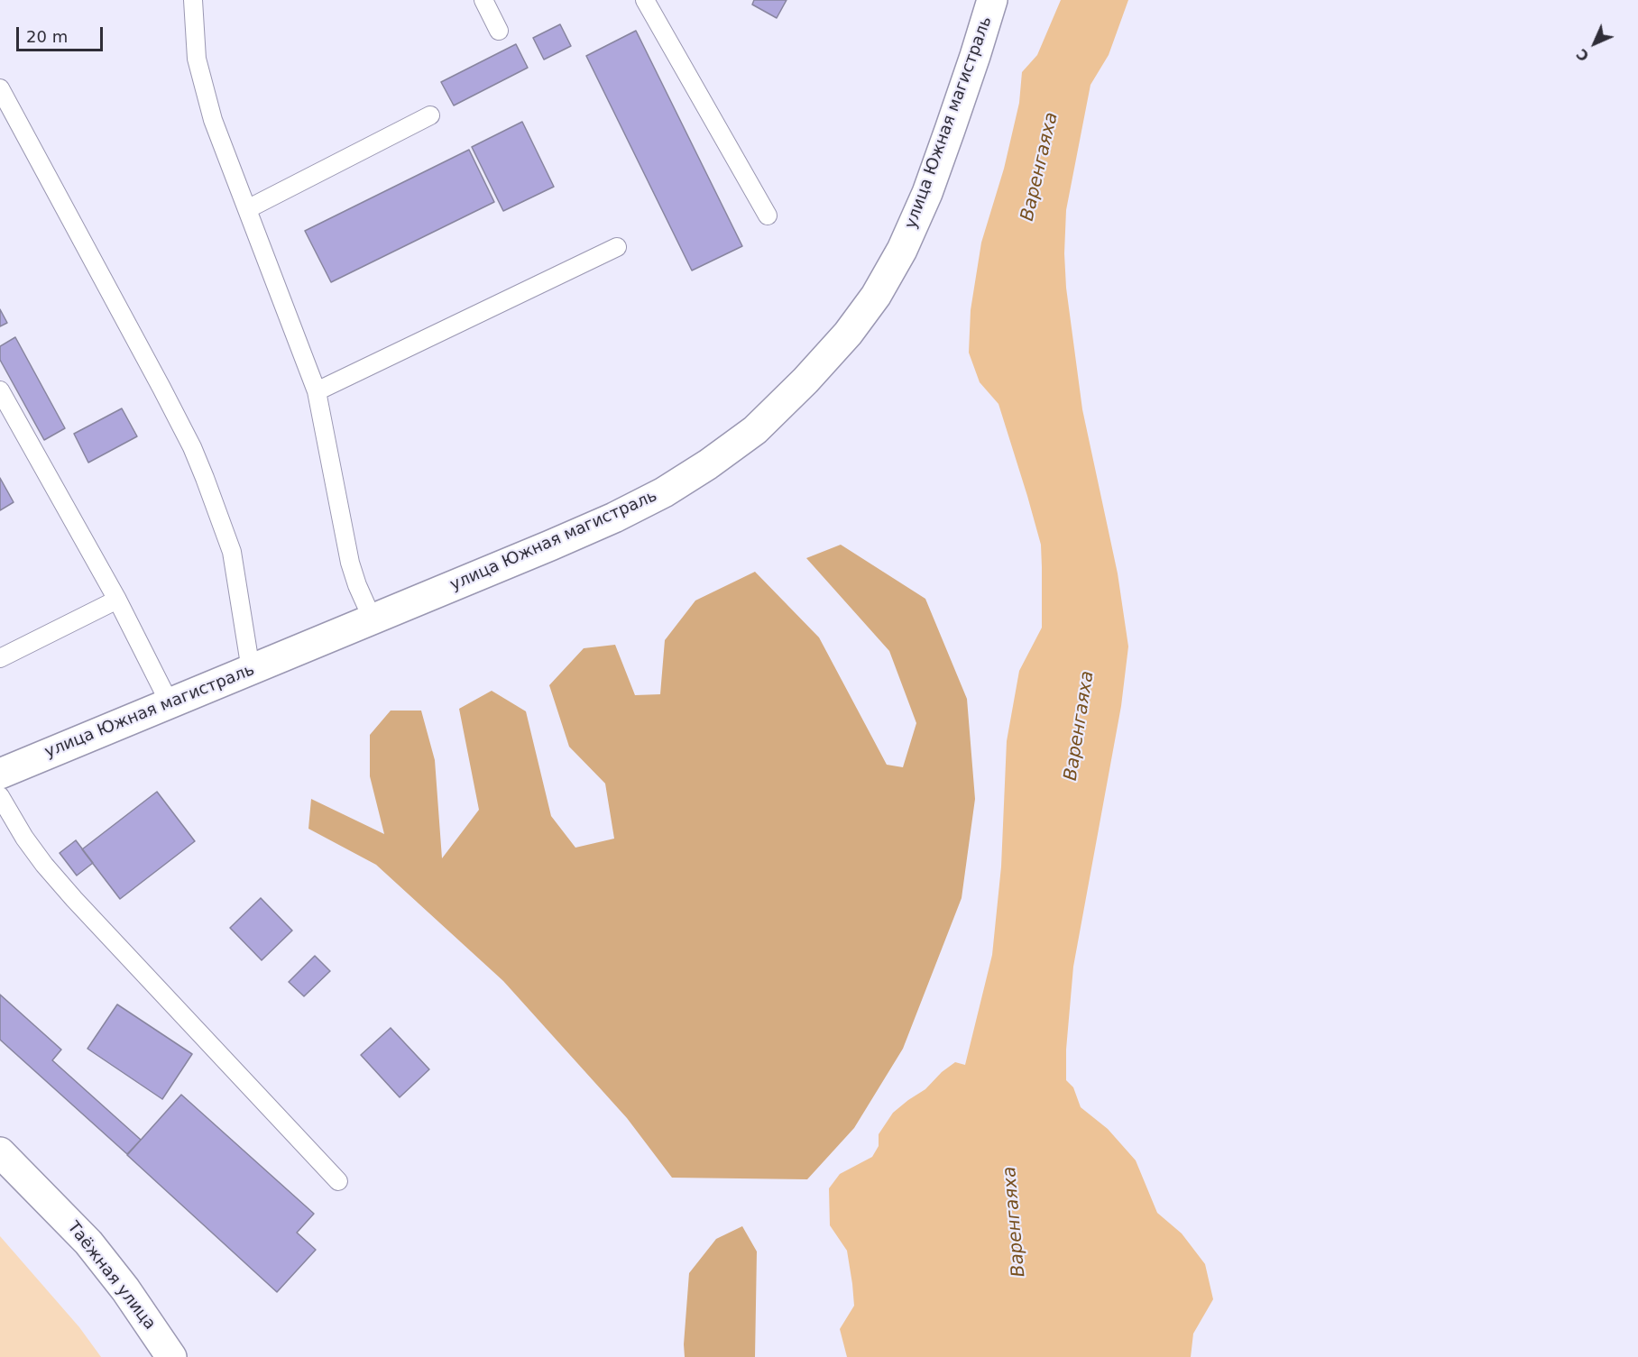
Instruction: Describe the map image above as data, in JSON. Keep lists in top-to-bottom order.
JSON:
{
  "streets": {
    "highway": ["улица Южная магистраль", "Таёжная улица"]
  },
  "water": ["Варенгаяха"],
  "scale_bar": "20 m",
  "north": "bottom left"
}
